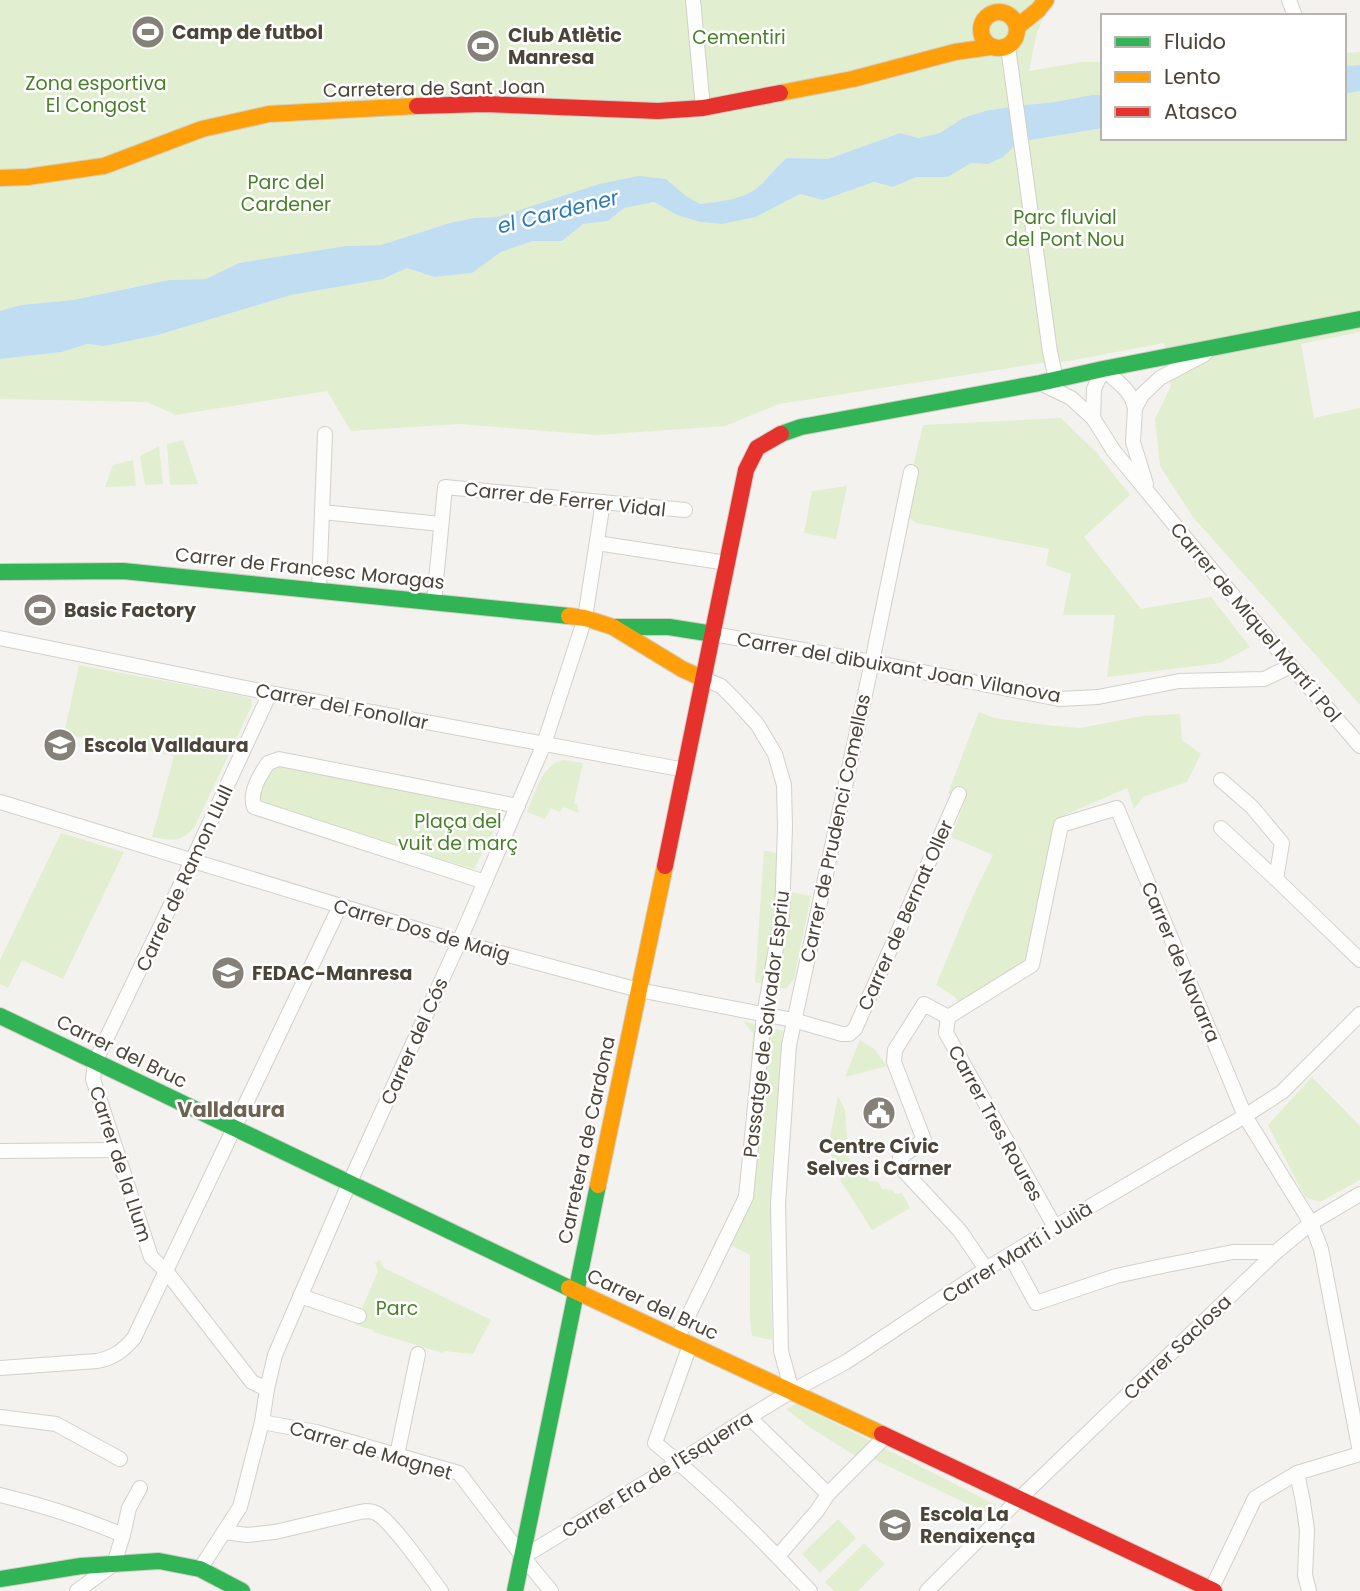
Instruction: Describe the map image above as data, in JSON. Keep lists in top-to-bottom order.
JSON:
{
  "streets": {
    "street": [
      "Carretera de Sant Joan",
      "Carrer de Ferrer Vidal",
      "Carrer de Francesc Moragas",
      "Carrer de Miquel Martí i Pol",
      "Carrer del dibuixant Joan Vilanova",
      "Carrer del Fonollar",
      "Carrer de Prudenci Comellas",
      "Carrer de Ramon Llull",
      "Carrer de Bernat Oller",
      "Carrer Dos de Maig",
      "Carrer de Navarra",
      "Passatge de Salvador Espriu",
      "Carrer del Cós",
      "Carrer del Bruc",
      "Carrer Tres Roures",
      "Carretera de Cardona",
      "Carrer de la Llum",
      "Carrer Martí i Julià",
      "Carrer Saclosa",
      "Carrer de Magnet",
      "Carrer Era de l'Esquerra"
    ]
  },
  "crossings": [
    ["Carrer de Ferrer Vidal", "Carrer del Cós"],
    ["Carrer de Francesc Moragas", "Carrer del dibuixant Joan Vilanova"],
    ["Carrer de Francesc Moragas", "Passatge de Salvador Espriu"],
    ["Carrer de Francesc Moragas", "Carrer del Cós"],
    ["Carrer de Francesc Moragas", "Carretera de Cardona"],
    ["Carrer de Miquel Martí i Pol", "Carrer del dibuixant Joan Vilanova"],
    ["Carrer de Miquel Martí i Pol", "Carretera de Cardona"],
    ["Carrer del dibuixant Joan Vilanova", "Carrer de Prudenci Comellas"],
    ["Carrer del dibuixant Joan Vilanova", "Carretera de Cardona"],
    ["Carrer del Fonollar", "Carrer de Ramon Llull"],
    ["Carrer del Fonollar", "Carrer del Cós"],
    ["Carrer del Fonollar", "Carretera de Cardona"],
    ["Carrer de Prudenci Comellas", "Carrer Dos de Maig"],
    ["Carrer de Prudenci Comellas", "Carrer del Bruc"],
    ["Carrer de Prudenci Comellas", "Carrer Martí i Julià"],
    ["Carrer de Prudenci Comellas", "Carrer Era de l'Esquerra"],
    ["Carrer de Ramon Llull", "Carrer Dos de Maig"],
    ["Carrer de Ramon Llull", "Carrer del Bruc"],
    ["Carrer de Ramon Llull", "Carrer de la Llum"],
    ["Carrer de Bernat Oller", "Carrer Dos de Maig"],
    ["Carrer Dos de Maig", "Passatge de Salvador Espriu"],
    ["Carrer Dos de Maig", "Carrer del Cós"],
    ["Carrer Dos de Maig", "Carretera de Cardona"],
    ["Carrer de Navarra", "Carrer Tres Roures"],
    ["Carrer de Navarra", "Carrer Martí i Julià"],
    ["Carrer de Navarra", "Carrer Saclosa"],
    ["Passatge de Salvador Espriu", "Carrer del Bruc"],
    ["Passatge de Salvador Espriu", "Carretera de Cardona"],
    ["Carrer del Cós", "Carrer del Bruc"],
    ["Carrer del Cós", "Carrer de la Llum"],
    ["Carrer del Cós", "Carrer de Magnet"],
    ["Carrer del Bruc", "Carretera de Cardona"],
    ["Carrer del Bruc", "Carrer de la Llum"],
    ["Carrer del Bruc", "Carrer Martí i Julià"],
    ["Carrer del Bruc", "Carrer Saclosa"],
    ["Carrer del Bruc", "Carrer Era de l'Esquerra"],
    ["Carrer Tres Roures", "Carrer Martí i Julià"],
    ["Carretera de Cardona", "Carrer de Magnet"],
    ["Carretera de Cardona", "Carrer Era de l'Esquerra"],
    ["Carrer Martí i Julià", "Carrer Era de l'Esquerra"],
    ["Carrer de Magnet", "Carrer Era de l'Esquerra"]
  ],
  "districts": ["Valldaura"],
  "water": ["el Cardener"],
  "parks": [
    "Cementiri",
    "Zona esportiva El Congost",
    "Parc del Cardener",
    "Parc fluvial del Pont Nou",
    "Plaça del vuit de març",
    "Parc"
  ],
  "places": {
    "sports": ["Camp de futbol", "Club Atlètic Manresa", "Basic Factory"],
    "school or university": ["Escola Valldaura", "FEDAC-Manresa", "Escola La Renaixença"],
    "public building": ["Centre Cívic Selves i Carner"]
  },
  "legend": ["Fluido", "Lento", "Atasco"]
}
